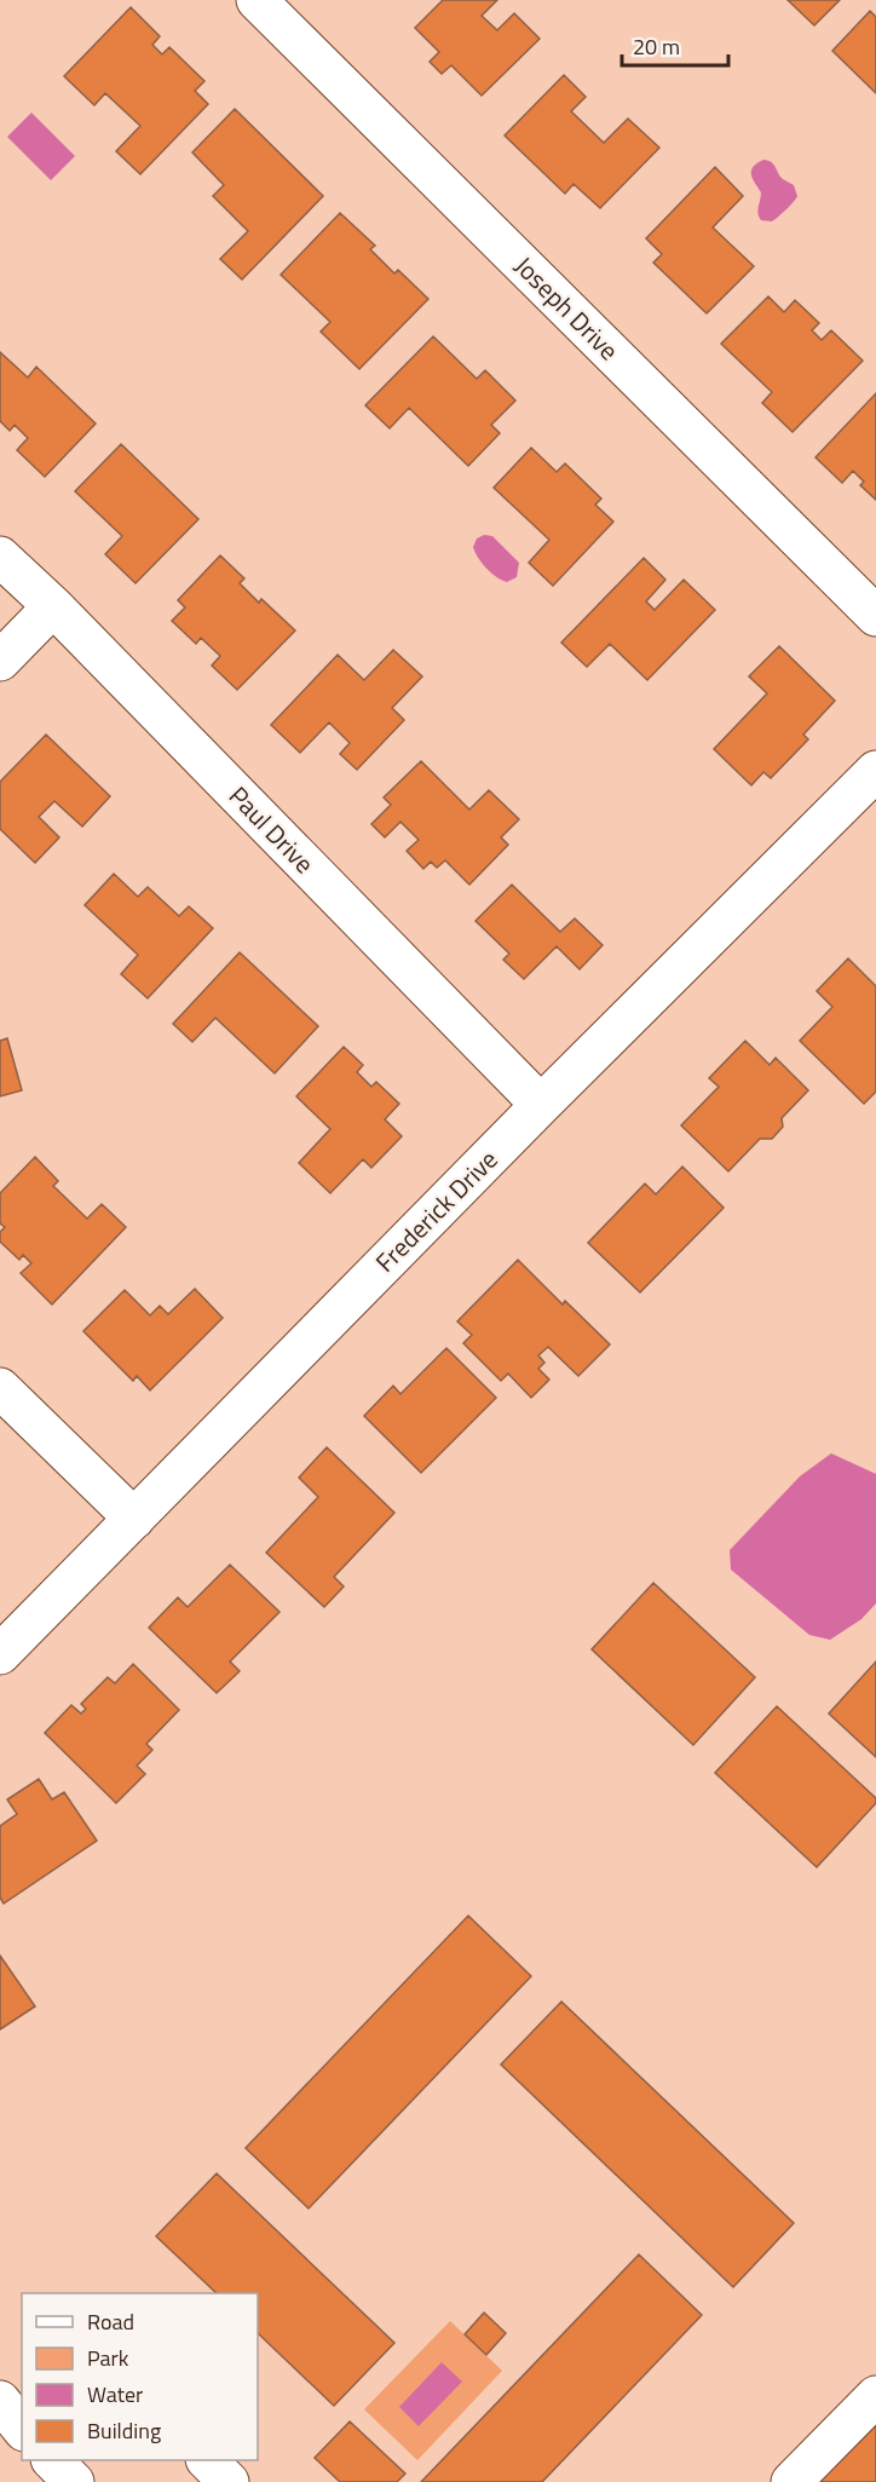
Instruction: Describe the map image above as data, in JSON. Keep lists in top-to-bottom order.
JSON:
{
  "streets": {
    "street": ["Joseph Drive", "Paul Drive", "Frederick Drive"]
  },
  "crossings": [
    ["Paul Drive", "Frederick Drive"]
  ],
  "legend": [
    "Road",
    "Park",
    "Water",
    "Building"
  ],
  "scale_bar": "20 m"
}
